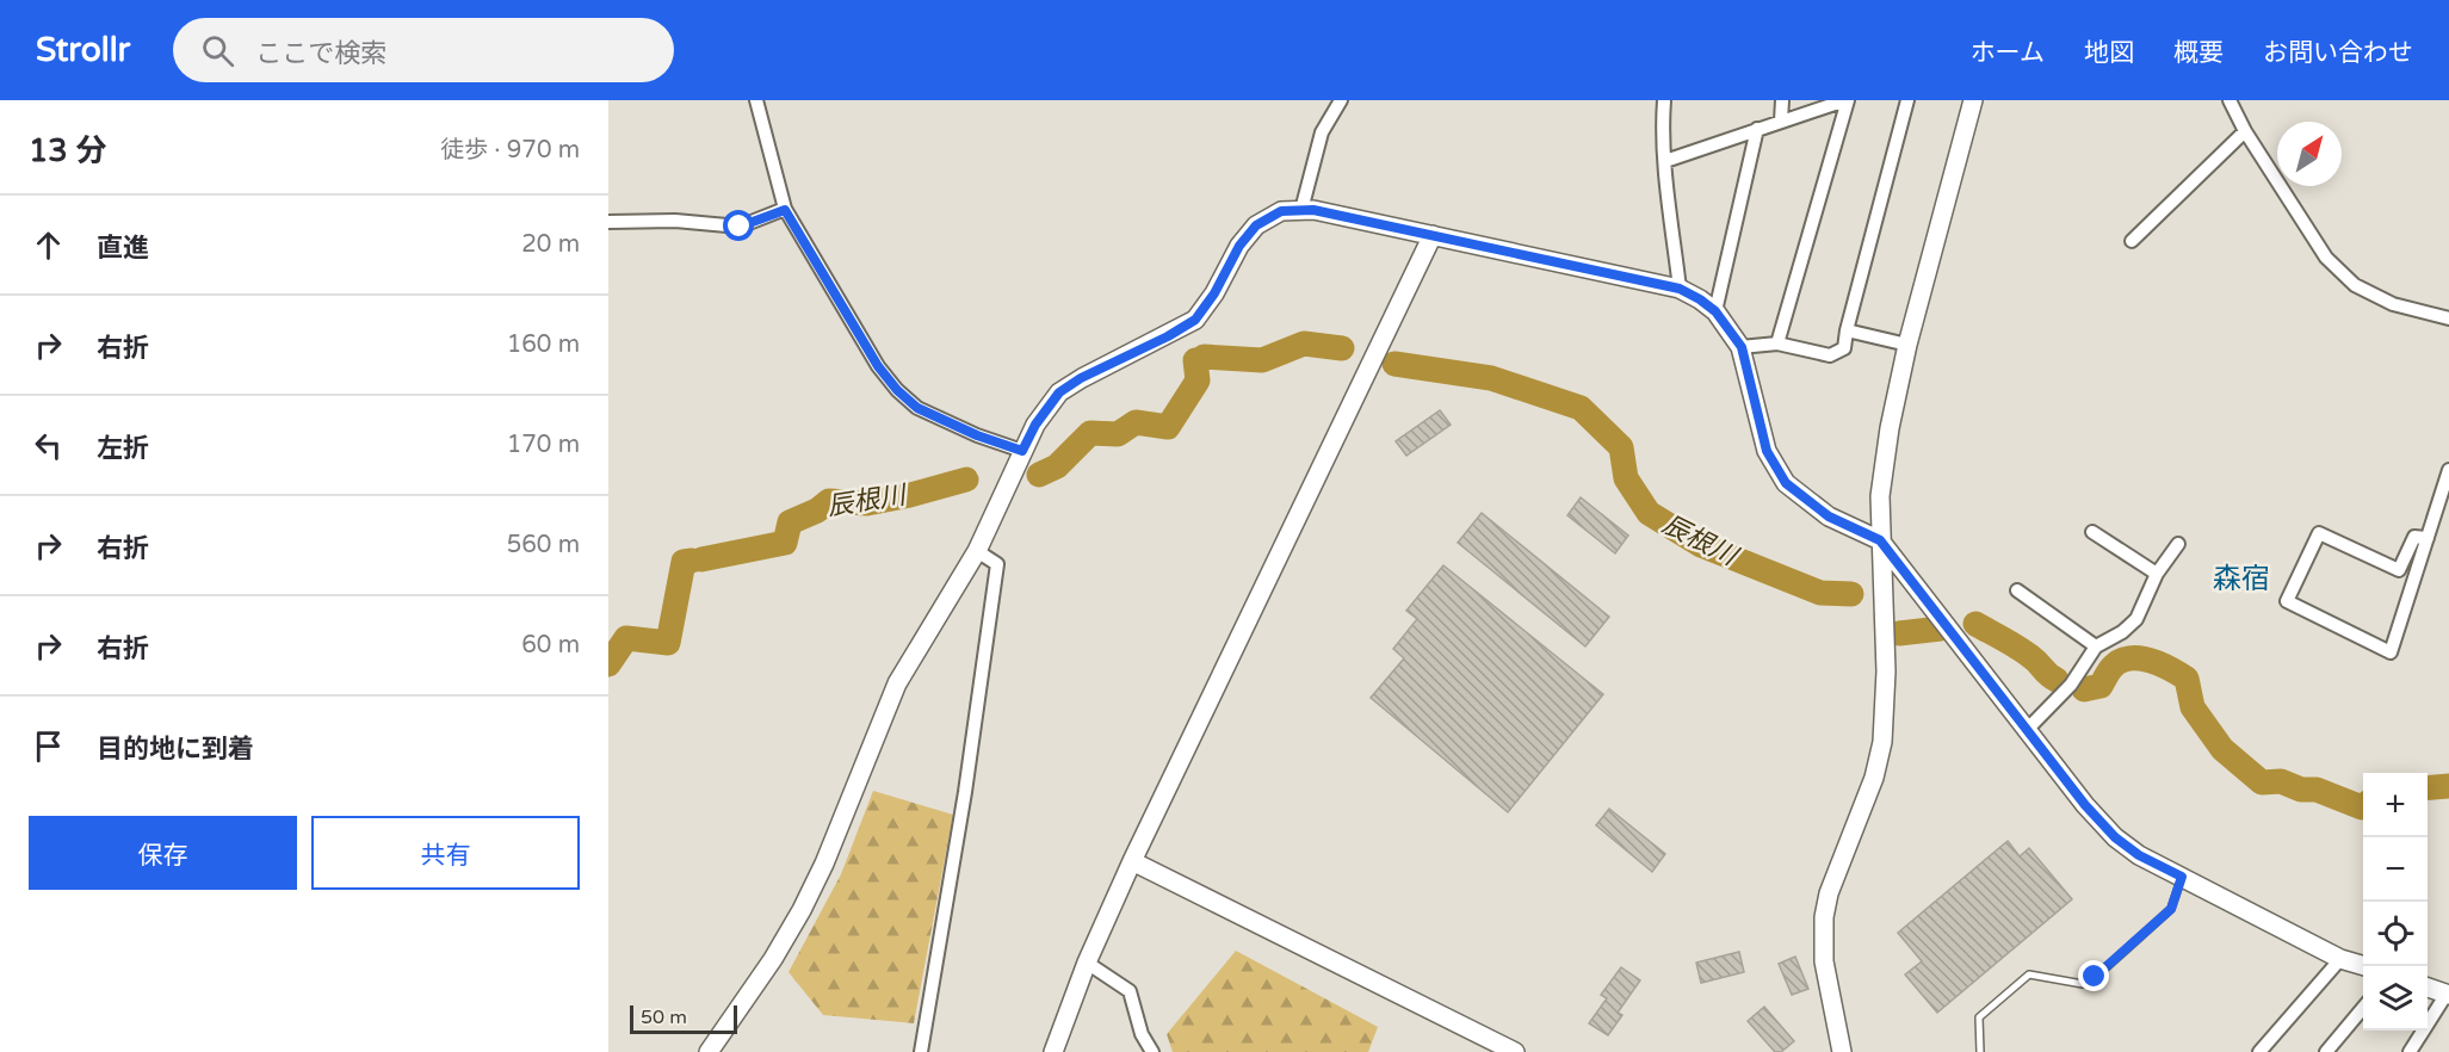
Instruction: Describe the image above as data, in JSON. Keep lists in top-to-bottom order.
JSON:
{
  "districts": ["森宿"],
  "water": ["辰根川"],
  "scale_bar": "50 m",
  "north": "top right",
  "page": {
    "header": "Strollr",
    "search": "ここで検索",
    "nav": [
      "ホーム",
      "地図",
      "概要",
      "お問い合わせ"
    ],
    "heading": ["13 分", "徒歩 · 970 m"],
    "list": [
      ["直進", "20 m"],
      ["右折", "160 m"],
      ["左折", "170 m"],
      ["右折", "560 m"],
      ["右折", "60 m"],
      "目的地に到着"
    ],
    "map_buttons": ["+", "−"],
    "buttons": ["保存", "共有"],
    "scale": "50 m"
  }
}
